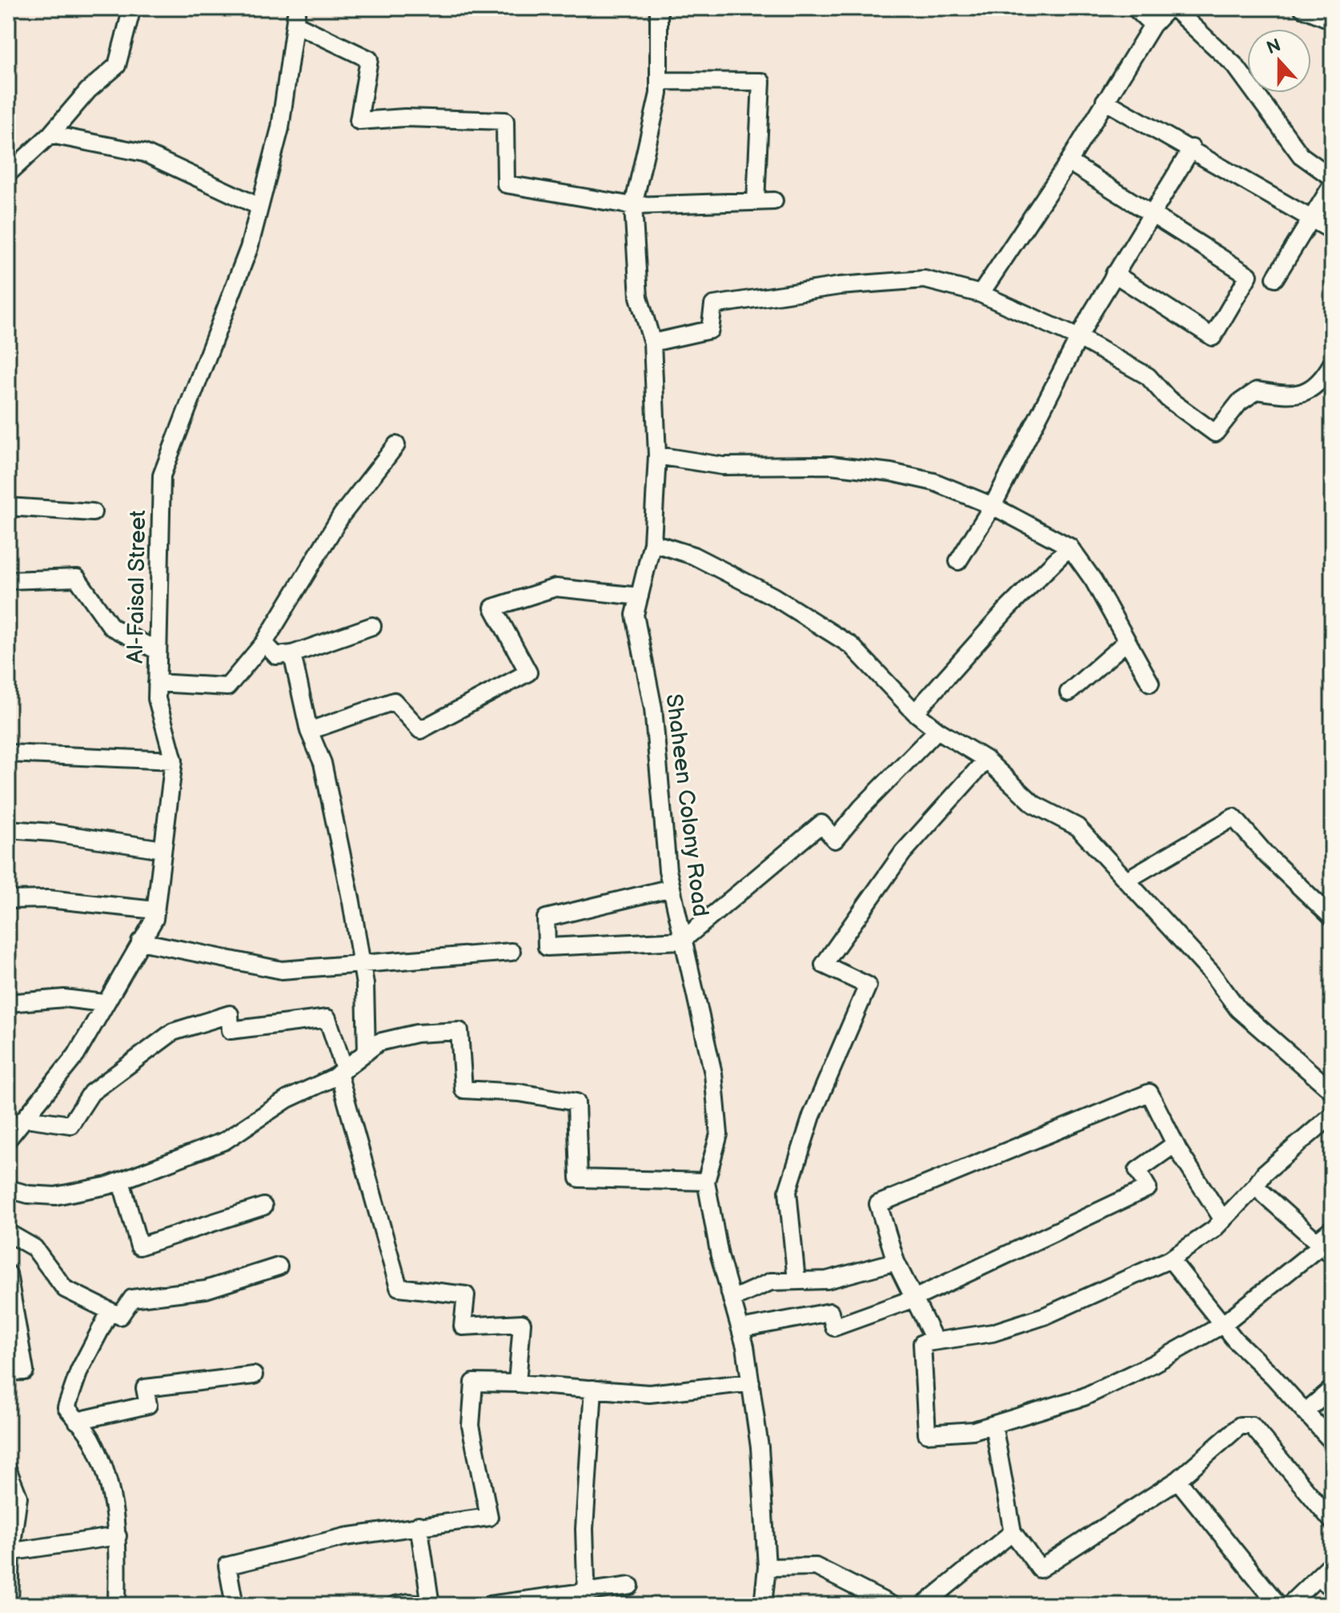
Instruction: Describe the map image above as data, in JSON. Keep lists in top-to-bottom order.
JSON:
{
  "streets": {
    "street": ["Al-Faisal Street", "Shaheen Colony Road"]
  },
  "north": "top"
}
